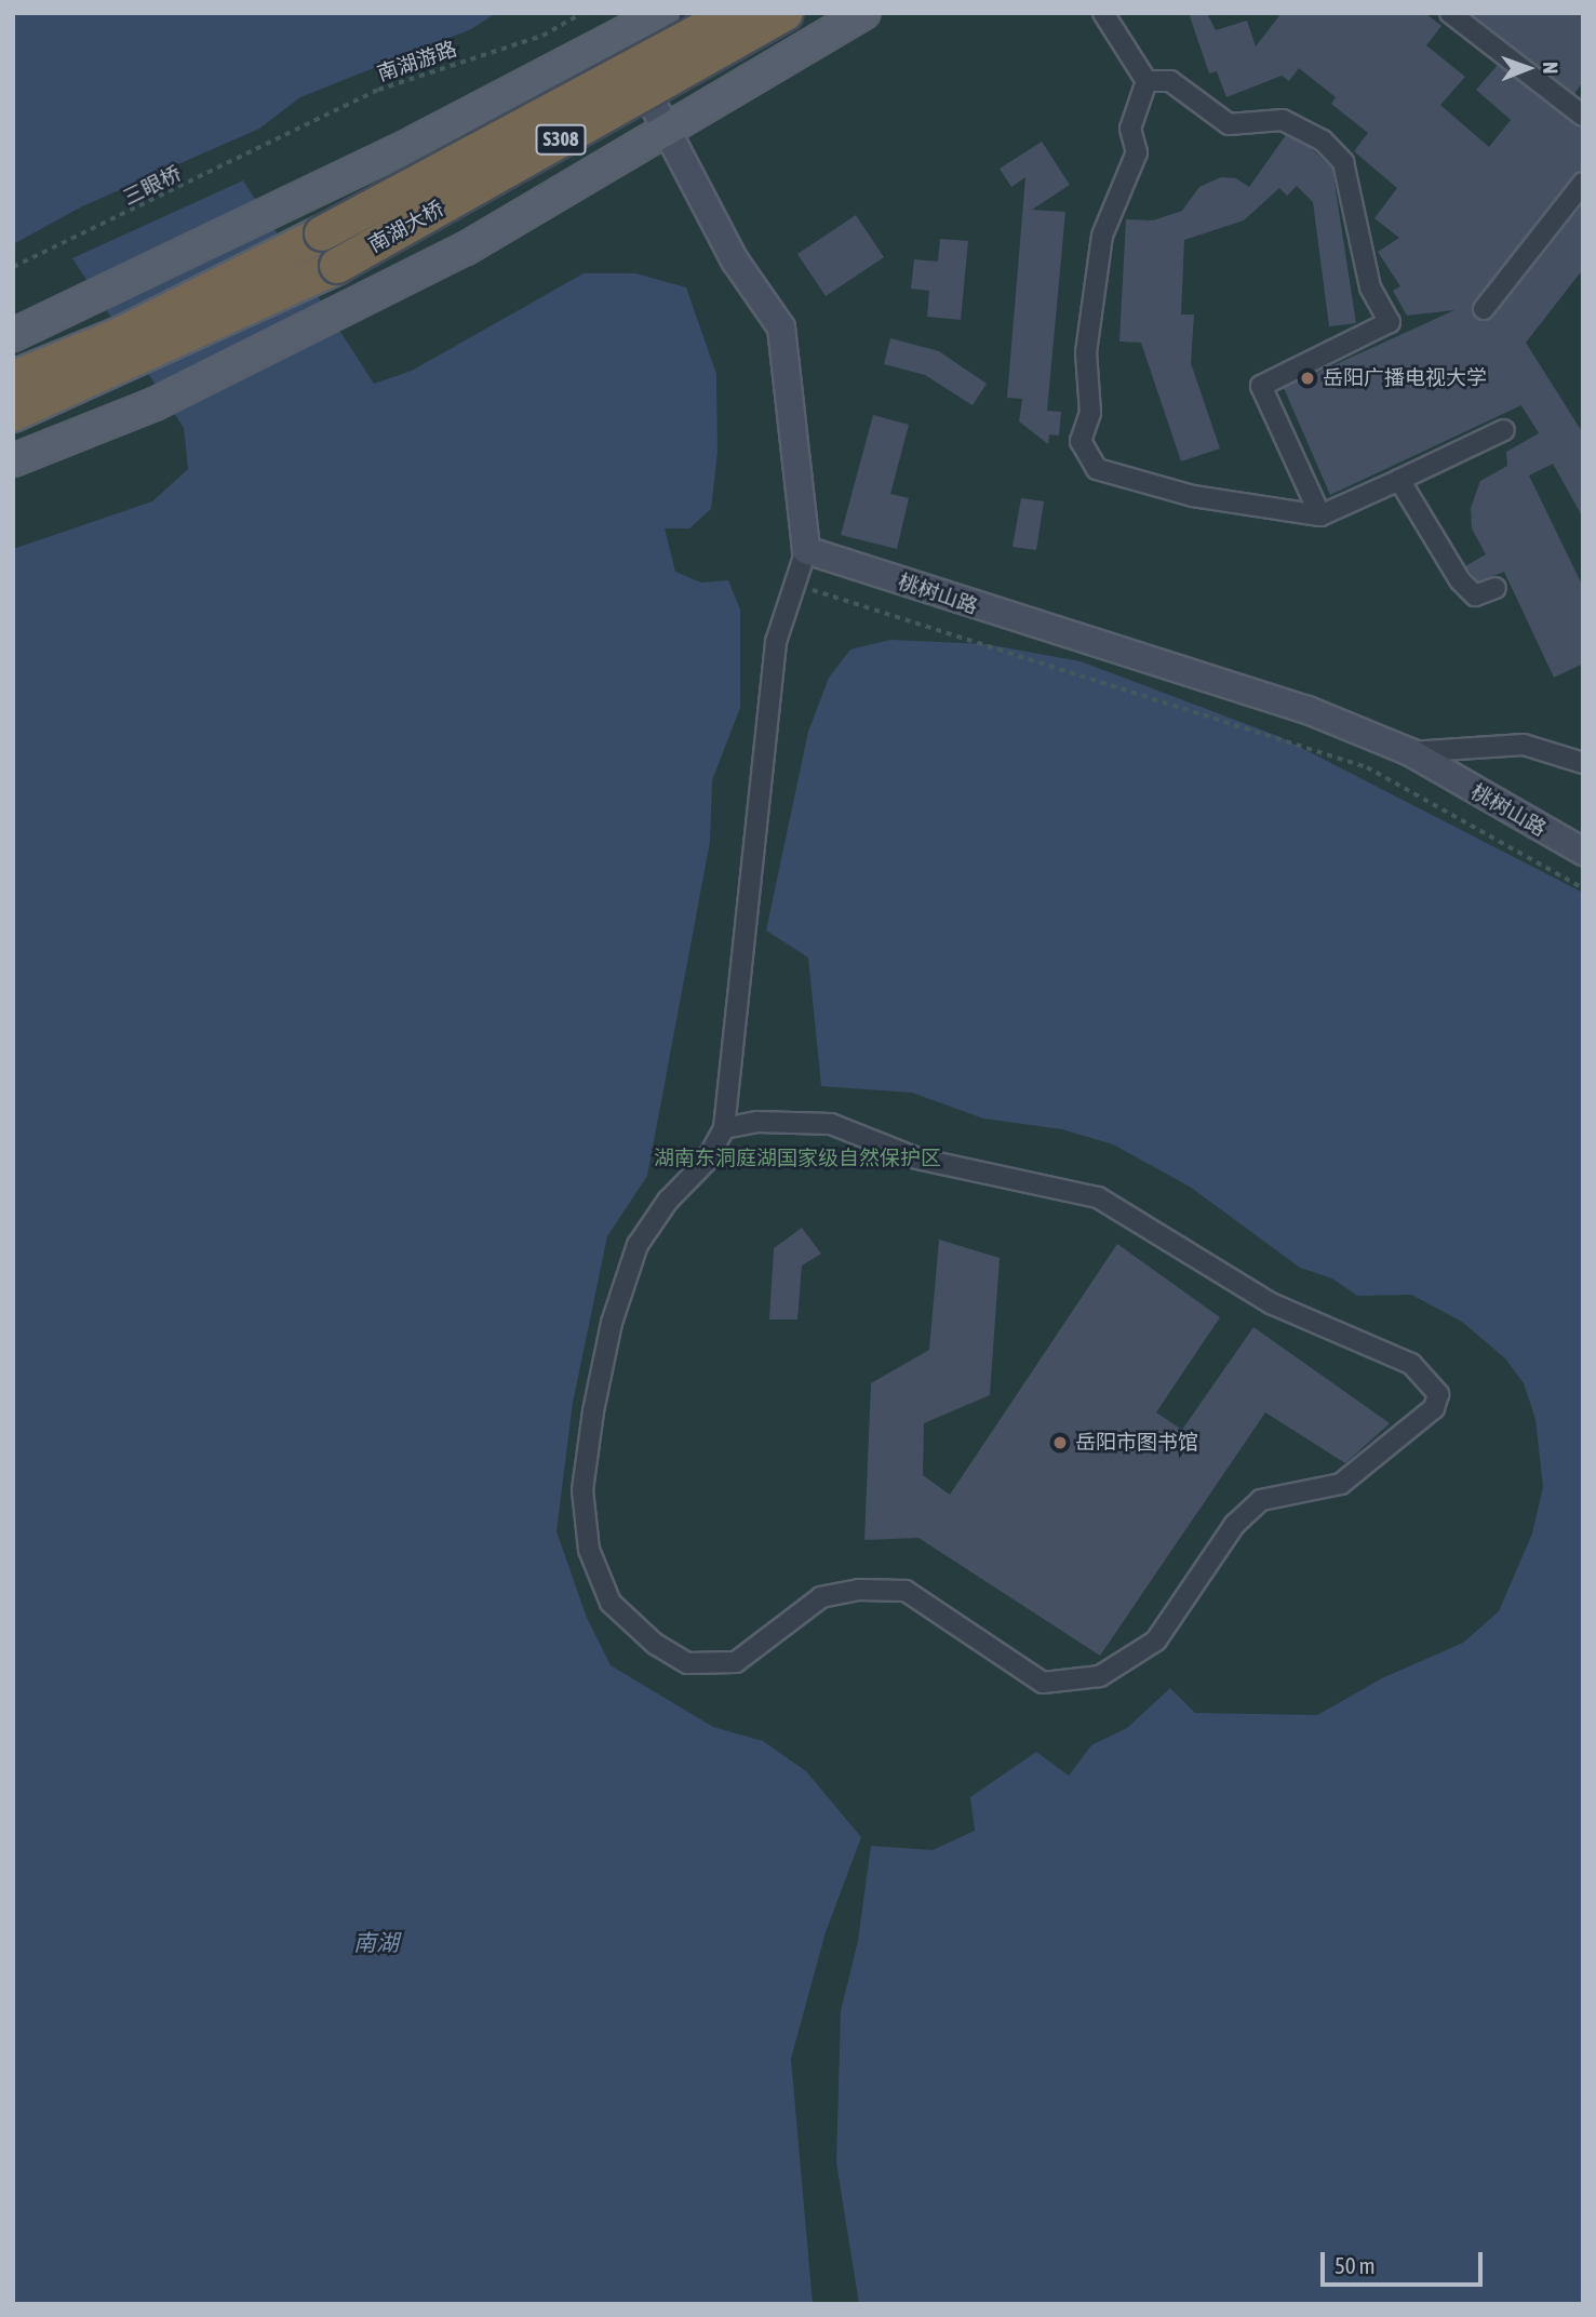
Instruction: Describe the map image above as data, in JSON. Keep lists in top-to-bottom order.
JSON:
{
  "streets": {
    "highway": ["S308", "南湖大桥"],
    "street": ["桃树山路"],
    "path": ["南湖游路", "三眼桥"]
  },
  "crossings": [
    ["南湖游路", "三眼桥"]
  ],
  "water": ["南湖"],
  "parks": ["湖南东洞庭湖国家级自然保护区"],
  "places": ["岳阳广播电视大学", "岳阳市图书馆"],
  "scale_bar": "50 m",
  "north": "right"
}
